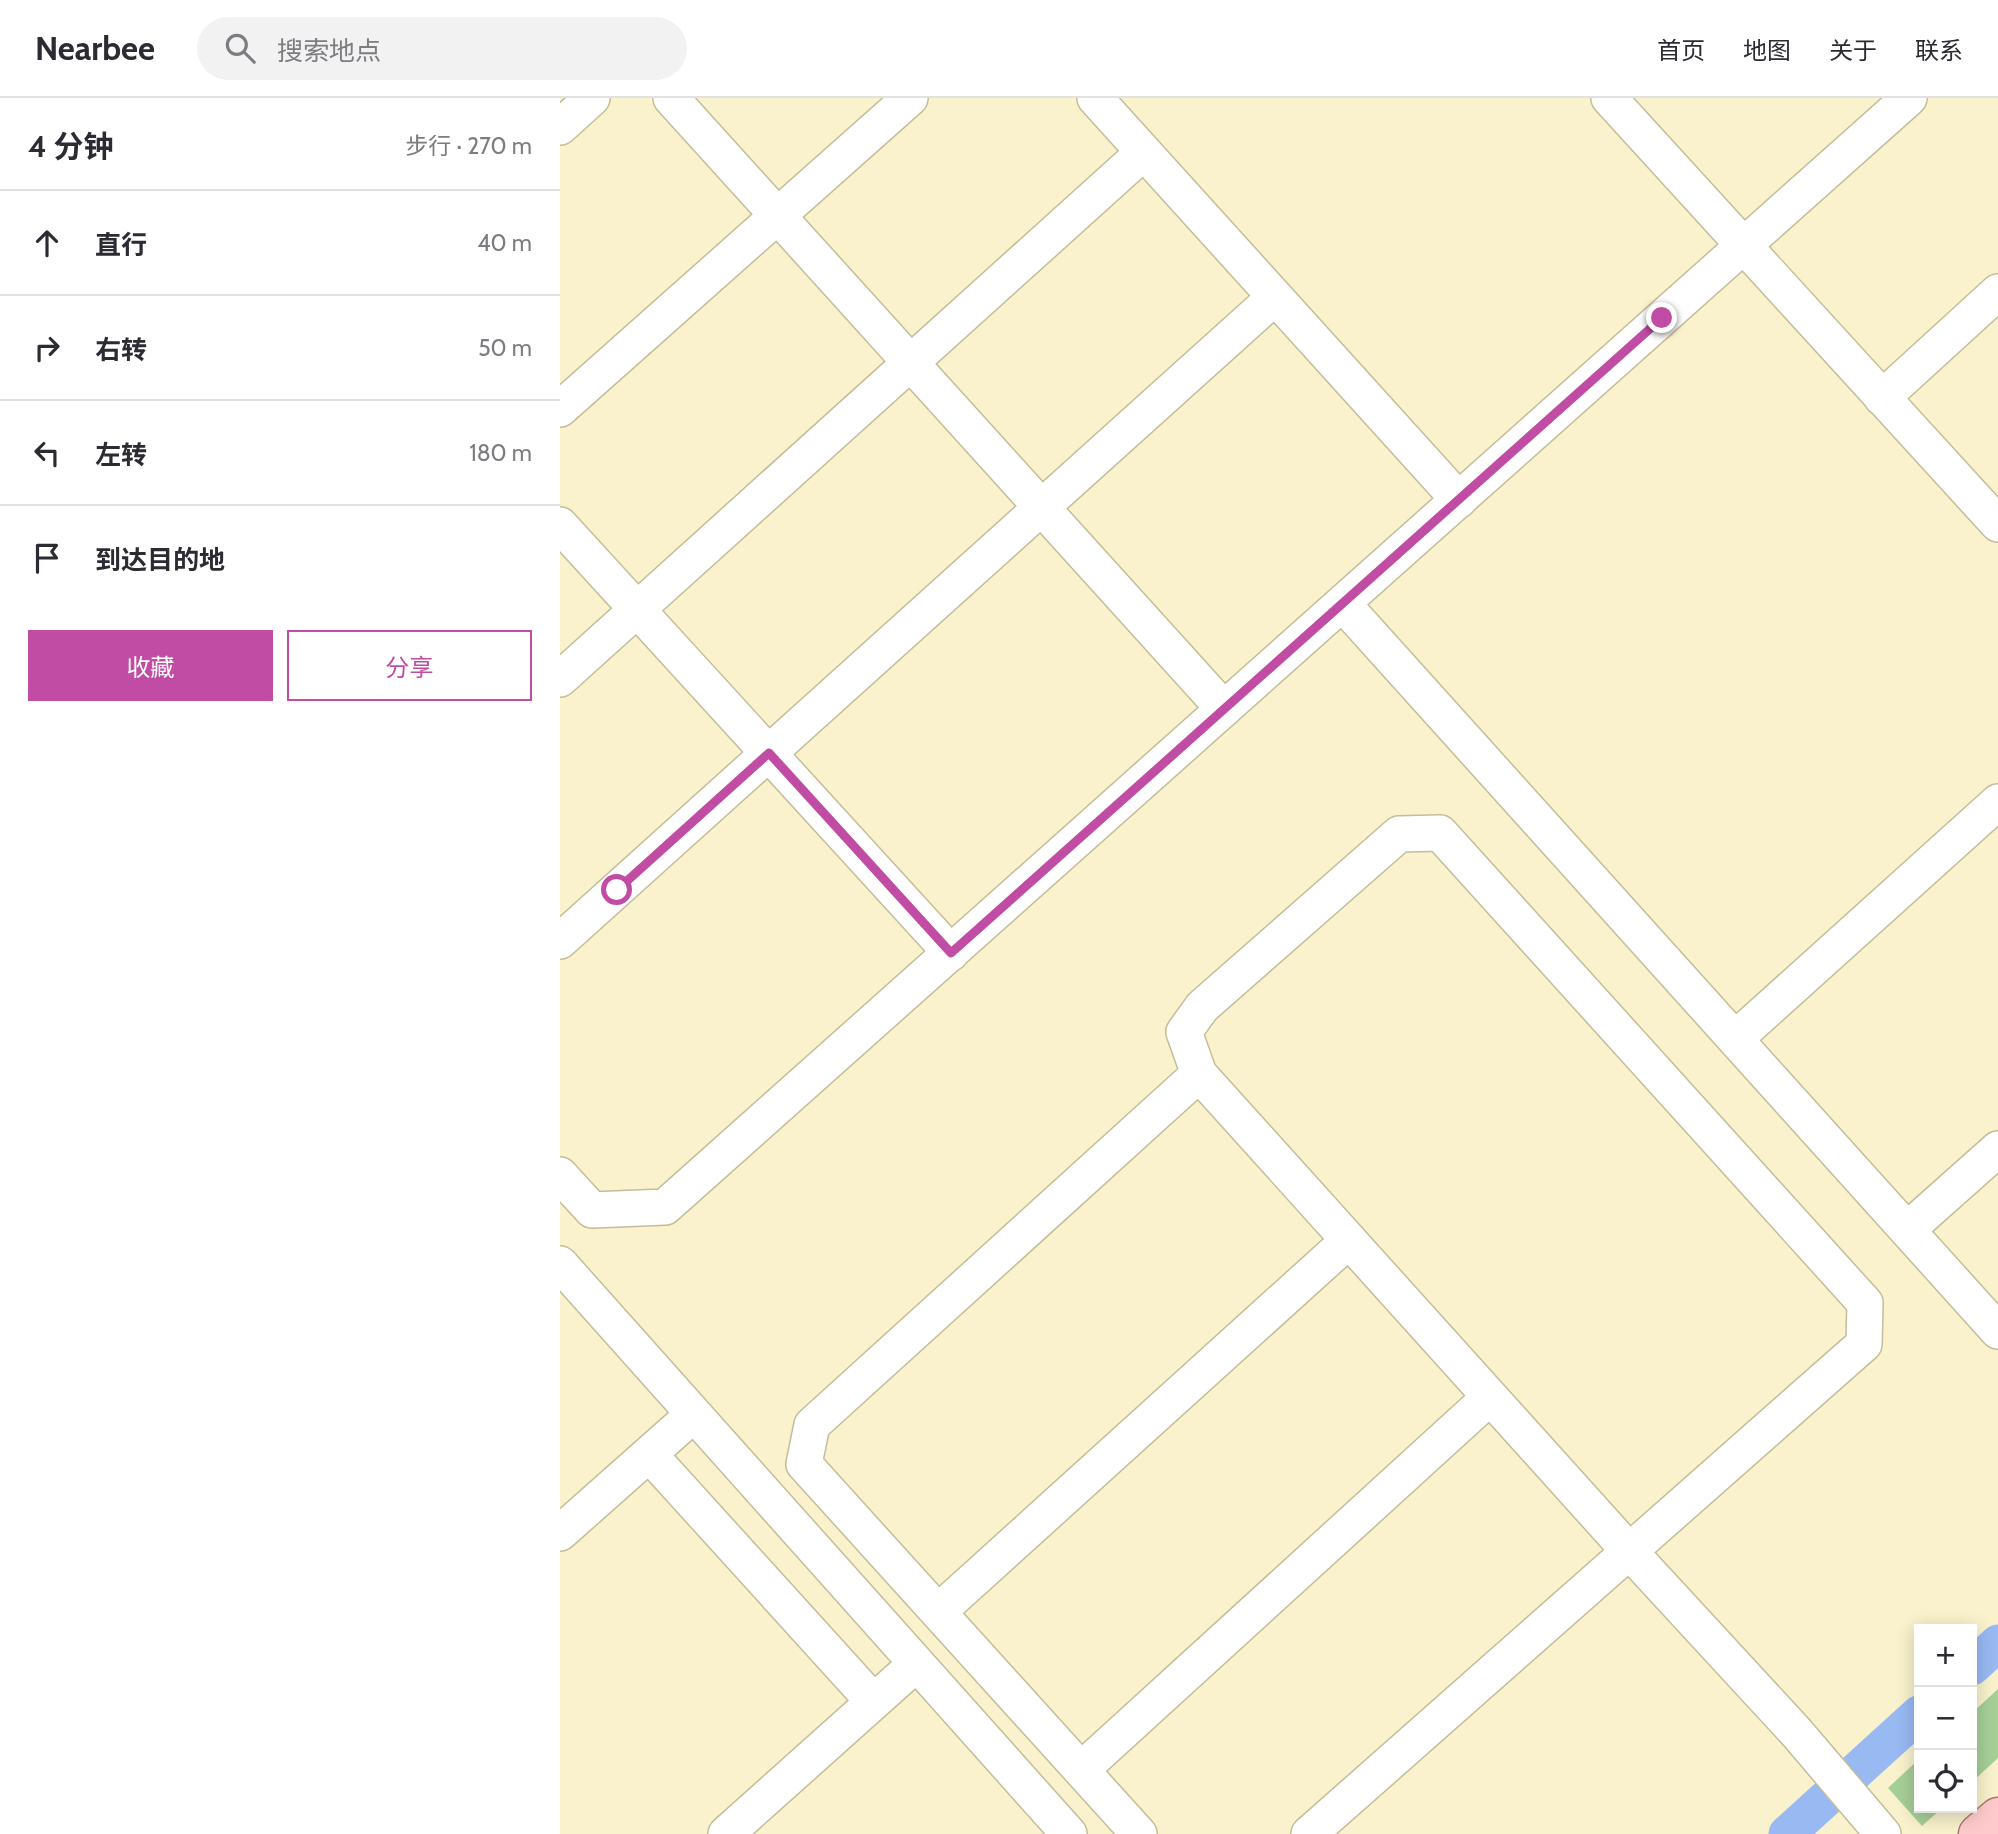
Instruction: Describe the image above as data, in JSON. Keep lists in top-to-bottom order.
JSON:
{
  "page": {
    "header": "Nearbee",
    "search": "搜索地点",
    "nav": [
      "首页",
      "地图",
      "关于",
      "联系"
    ],
    "heading": ["4 分钟", "步行 · 270 m"],
    "list": [
      ["直行", "40 m"],
      ["右转", "50 m"],
      ["左转", "180 m"],
      "到达目的地"
    ],
    "buttons": ["收藏", "分享"],
    "map_buttons": ["+", "−"]
  }
}
